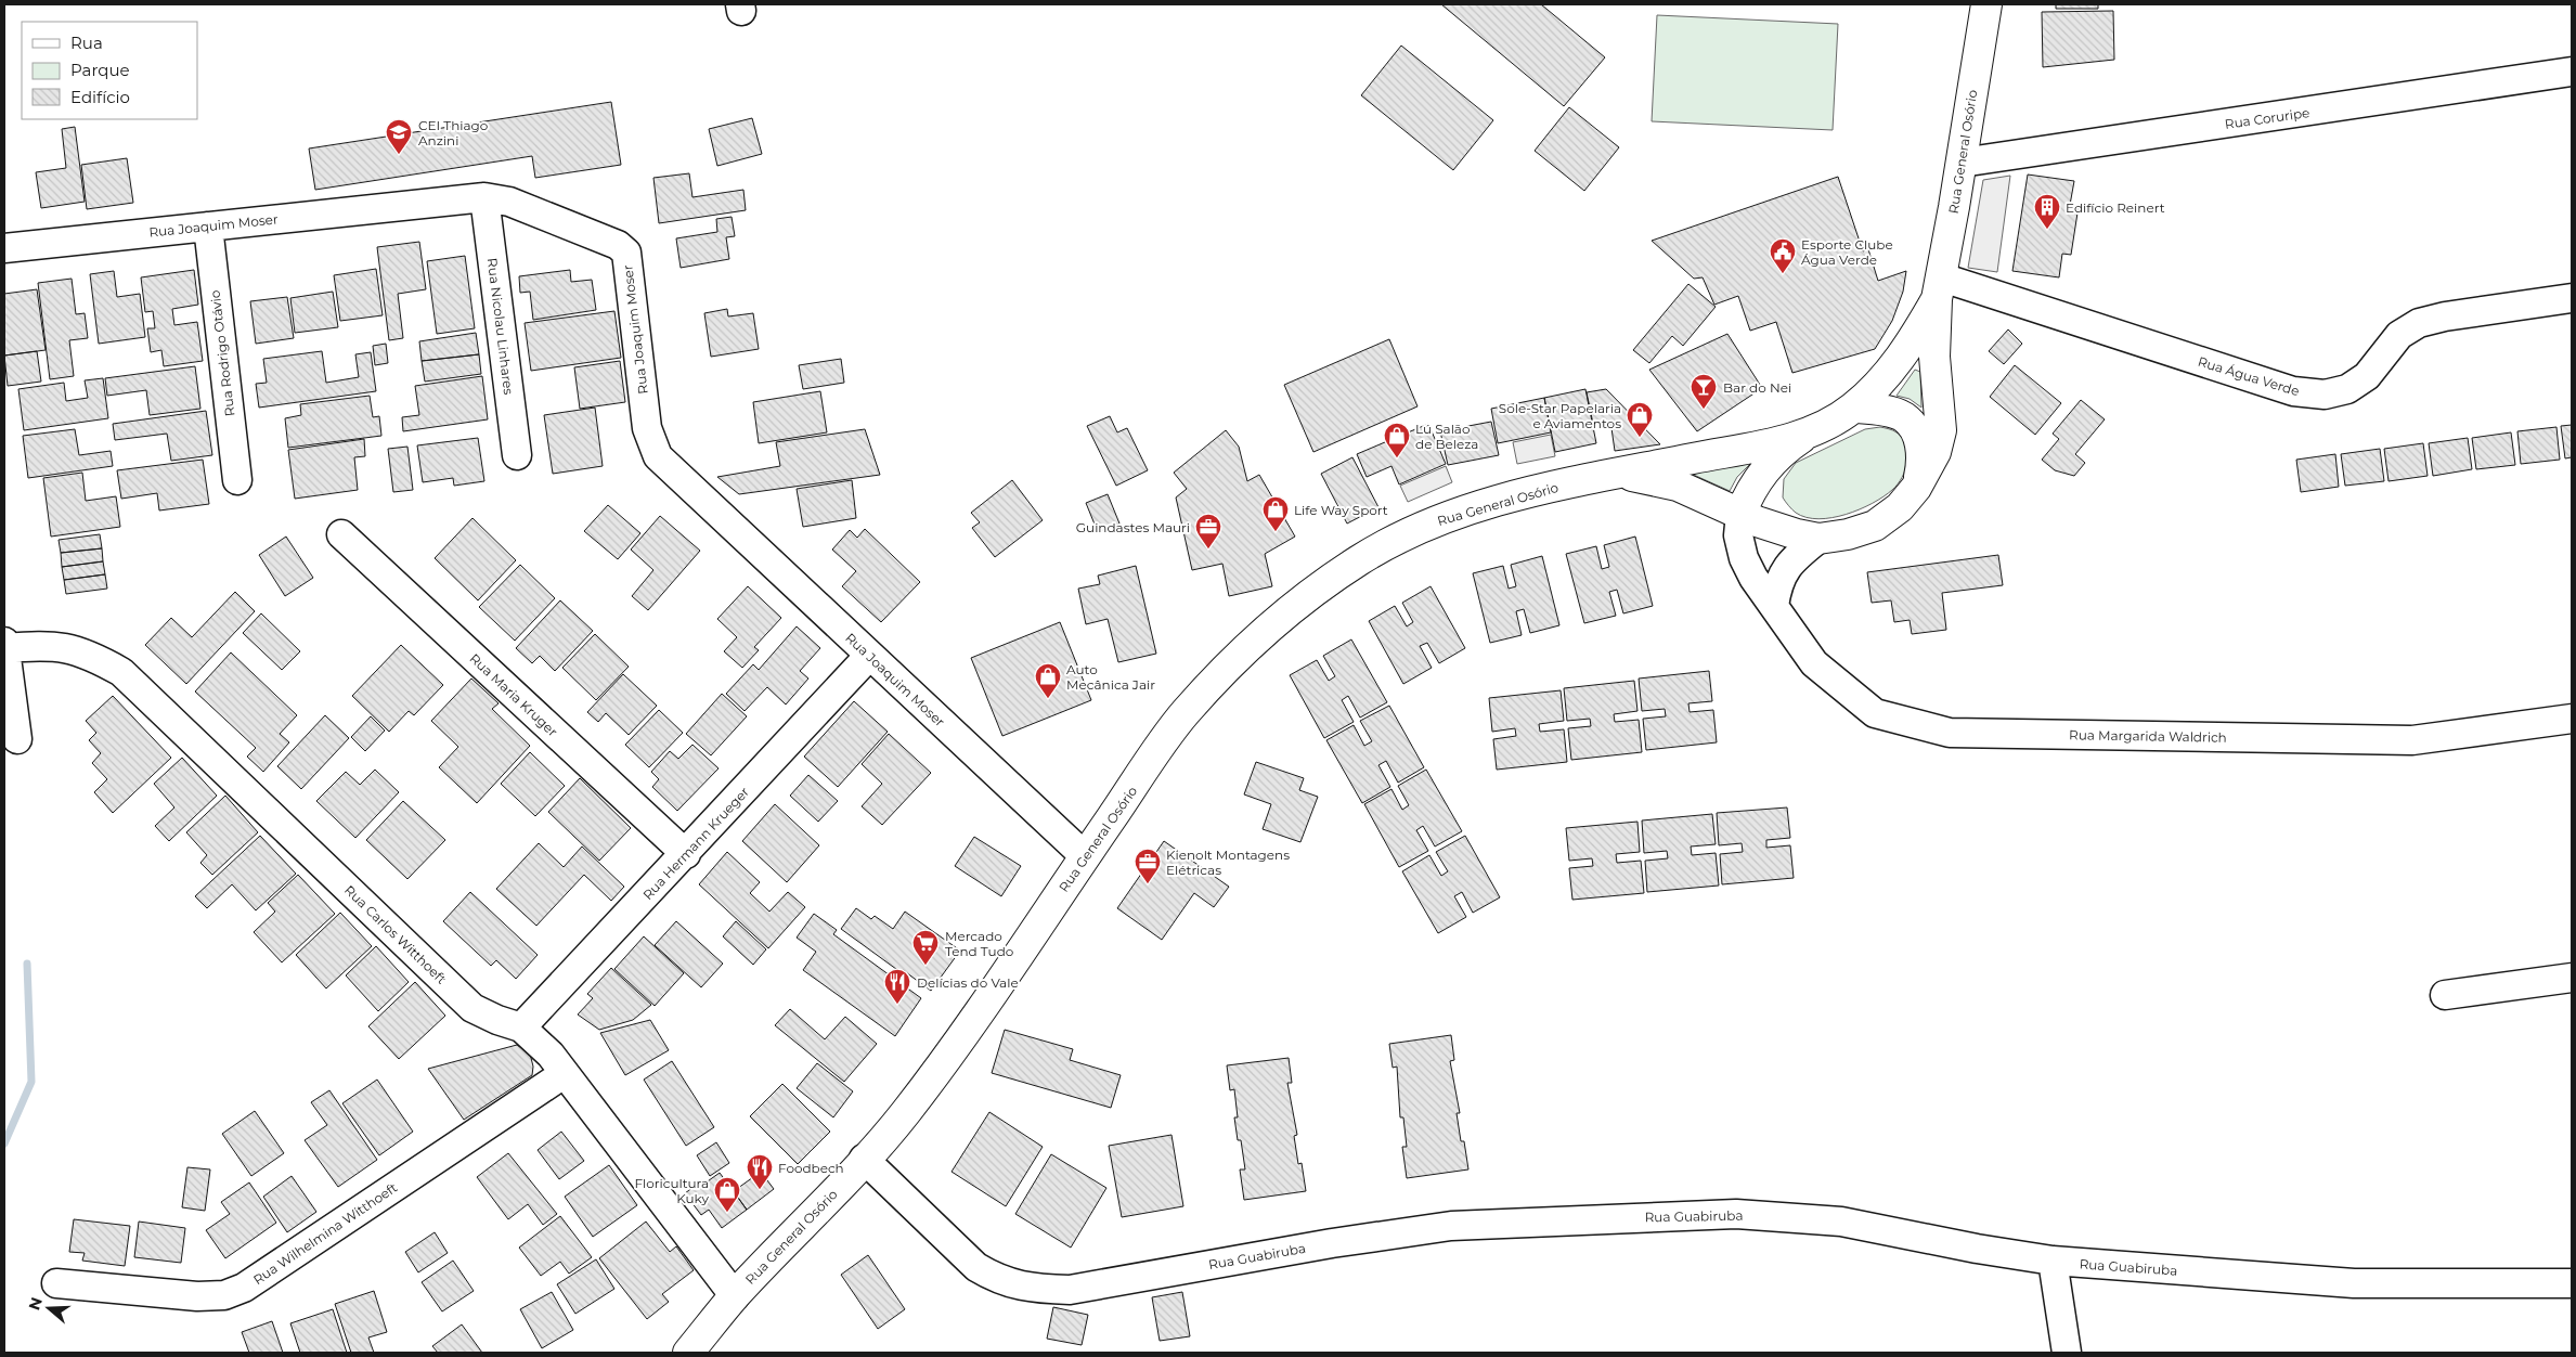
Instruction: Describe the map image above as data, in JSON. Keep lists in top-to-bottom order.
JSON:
{
  "streets": {
    "main road": ["Rua General Osório"],
    "street": [
      "Rua Coruripe",
      "Rua Joaquim Moser",
      "Rua Nicolau Linhares",
      "Rua Rodrigo Otávio",
      "Rua Água Verde",
      "Rua Maria Kruger",
      "Rua Margarida Waldrich",
      "Rua Hermann Krueger",
      "Rua Carlos Witthoeft",
      "Rua Guabiruba",
      "Rua Wilhelmina Witthoeft"
    ]
  },
  "crossings": [
    ["Rua Coruripe", "Rua General Osório"],
    ["Rua General Osório", "Rua Joaquim Moser"],
    ["Rua General Osório", "Rua Água Verde"],
    ["Rua General Osório", "Rua Margarida Waldrich"],
    ["Rua General Osório", "Rua Carlos Witthoeft"],
    ["Rua General Osório", "Rua Guabiruba"],
    ["Rua Joaquim Moser", "Rua Nicolau Linhares"],
    ["Rua Joaquim Moser", "Rua Rodrigo Otávio"],
    ["Rua Joaquim Moser", "Rua Hermann Krueger"],
    ["Rua Maria Kruger", "Rua Hermann Krueger"],
    ["Rua Hermann Krueger", "Rua Carlos Witthoeft"],
    ["Rua Carlos Witthoeft", "Rua Wilhelmina Witthoeft"]
  ],
  "places": {
    "school or university": ["CEI Thiago Anzini"],
    "building": ["Edifício Reinert"],
    "public building": ["Esporte Clube Água Verde"],
    "bar": ["Bar do Nei"],
    "shop": [
      "Sole-Star Papelaria e Aviamentos",
      "Lú Salão de Beleza",
      "Life Way Sport",
      "Auto Mecânica Jair",
      "Floricultura Kuky"
    ],
    "office": ["Guindastes Mauri", "Kienolt Montagens Elétricas"],
    "supermarket": ["Mercado Tend Tudo"],
    "restaurant": ["Delícias do Vale", "Foodbech"]
  },
  "legend": ["Rua", "Parque", "Edifício"],
  "north": "left"
}
